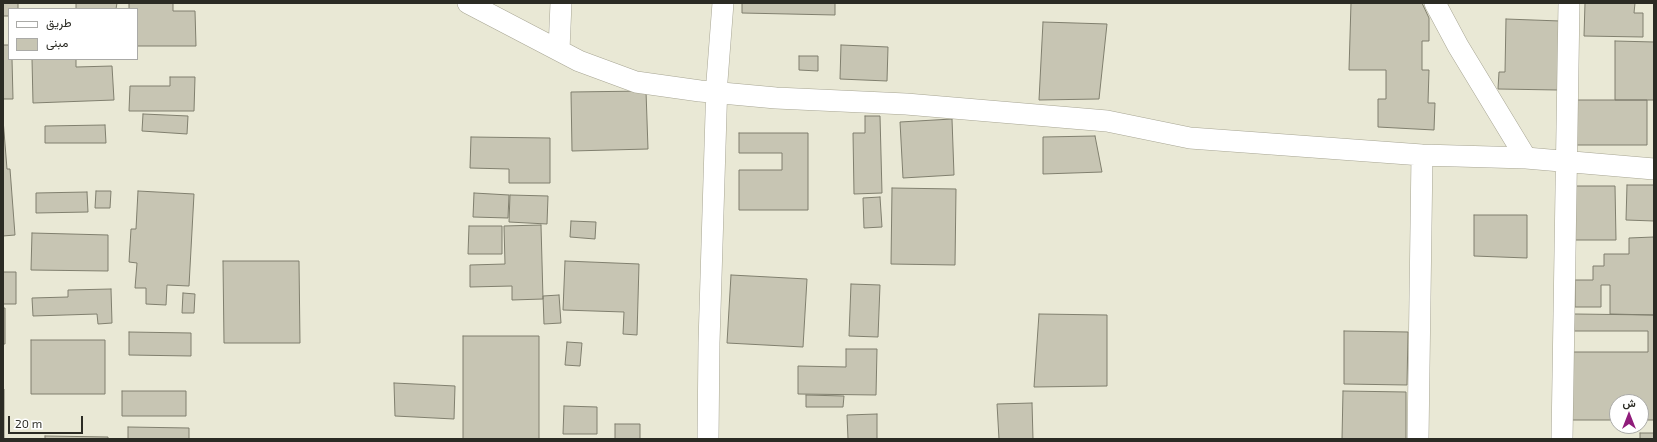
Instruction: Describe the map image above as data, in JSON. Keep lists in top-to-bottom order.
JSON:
{
  "legend": ["طريق", "مبنى"],
  "scale_bar": "20 m",
  "north": "top"
}
